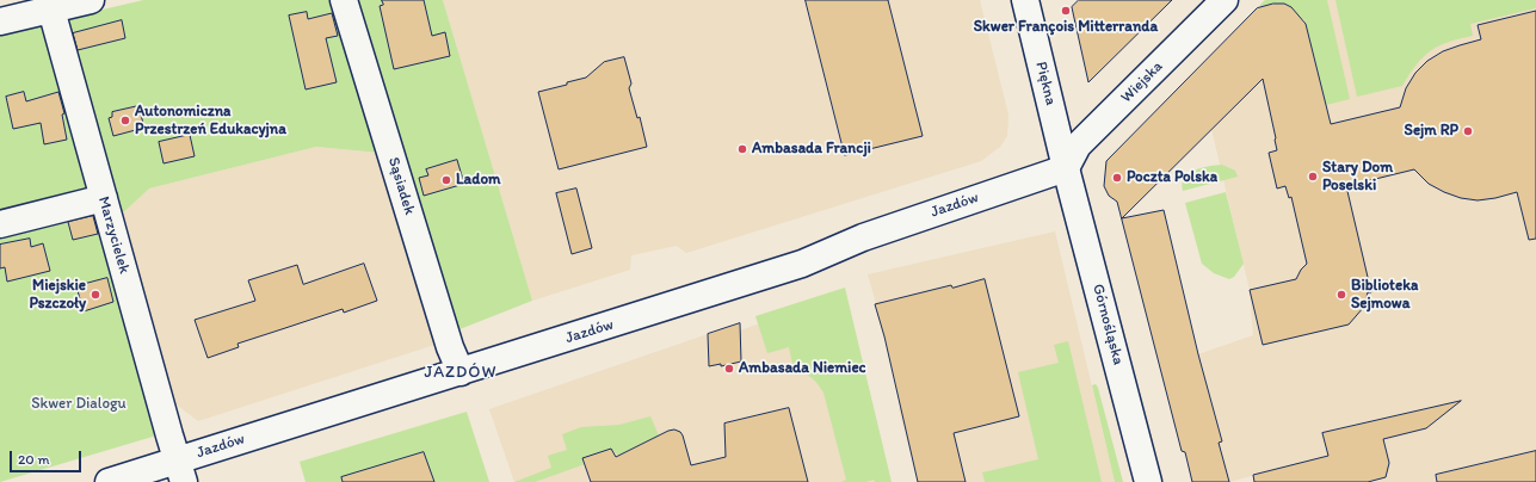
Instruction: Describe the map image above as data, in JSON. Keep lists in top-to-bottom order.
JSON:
{
  "streets": {
    "street": [
      "Wiejska",
      "Piękna",
      "Sąsiadek",
      "Jazdów",
      "Marzycielek",
      "Górnośląska"
    ]
  },
  "crossings": [
    ["Wiejska", "Piękna"],
    ["Wiejska", "Jazdów"],
    ["Wiejska", "Górnośląska"],
    ["Piękna", "Jazdów"],
    ["Piękna", "Górnośląska"],
    ["Sąsiadek", "Jazdów"],
    ["Jazdów", "Marzycielek"],
    ["Jazdów", "Górnośląska"]
  ],
  "districts": ["JAZDÓW"],
  "parks": ["Skwer Dialogu"],
  "places": [
    "Skwer François Mitterranda",
    "Autonomiczna Przestrzeń Edukacyjna",
    "Sejm RP",
    "Ambasada Francji",
    "Stary Dom Poselski",
    "Poczta Polska",
    "Ladom",
    "Miejskie Pszczoły",
    "Biblioteka Sejmowa",
    "Ambasada Niemiec"
  ],
  "scale_bar": "20 m"
}
